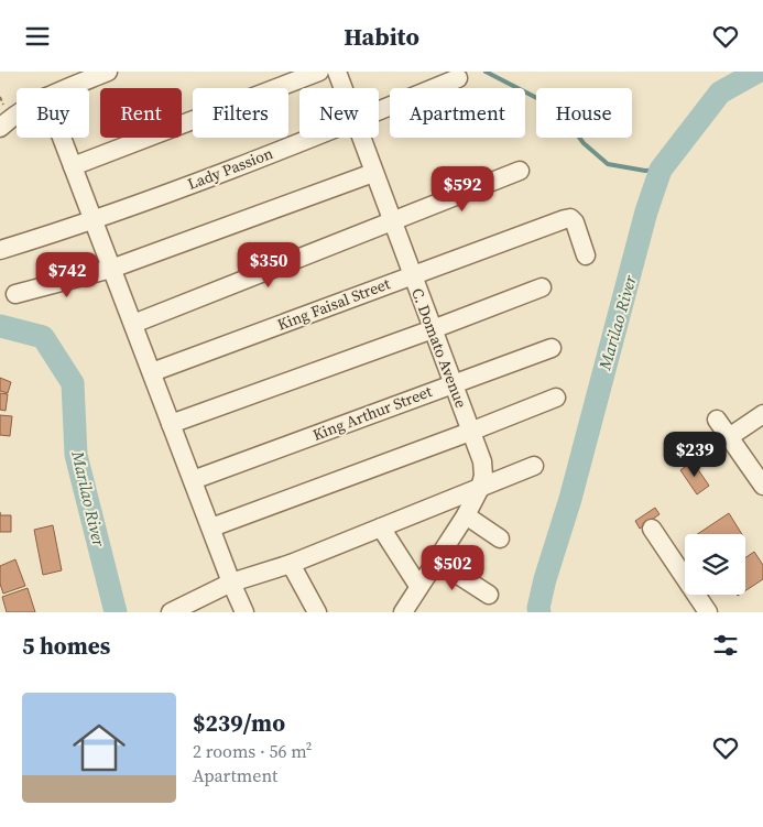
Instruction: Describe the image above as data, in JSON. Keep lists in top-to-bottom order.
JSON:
{
  "streets": {
    "street": [
      "Lady Passion",
      "King Faisal Street",
      "C. Domato Avenue",
      "King Arthur Street"
    ]
  },
  "crossings": [
    ["King Faisal Street", "C. Domato Avenue"],
    ["C. Domato Avenue", "King Arthur Street"]
  ],
  "water": ["Marilao River"],
  "page": {
    "header": "Habito",
    "chip": [
      "Buy",
      "Rent",
      "Filters",
      "New",
      "Apartment",
      "House"
    ],
    "price": [
      "$592",
      "$350",
      "$742",
      "$239",
      "$502"
    ],
    "heading": "5 homes",
    "list": [
      {
        "name": "$239/mo",
        "note": "2 rooms · 56 m² · Apartment"
      }
    ]
  }
}
